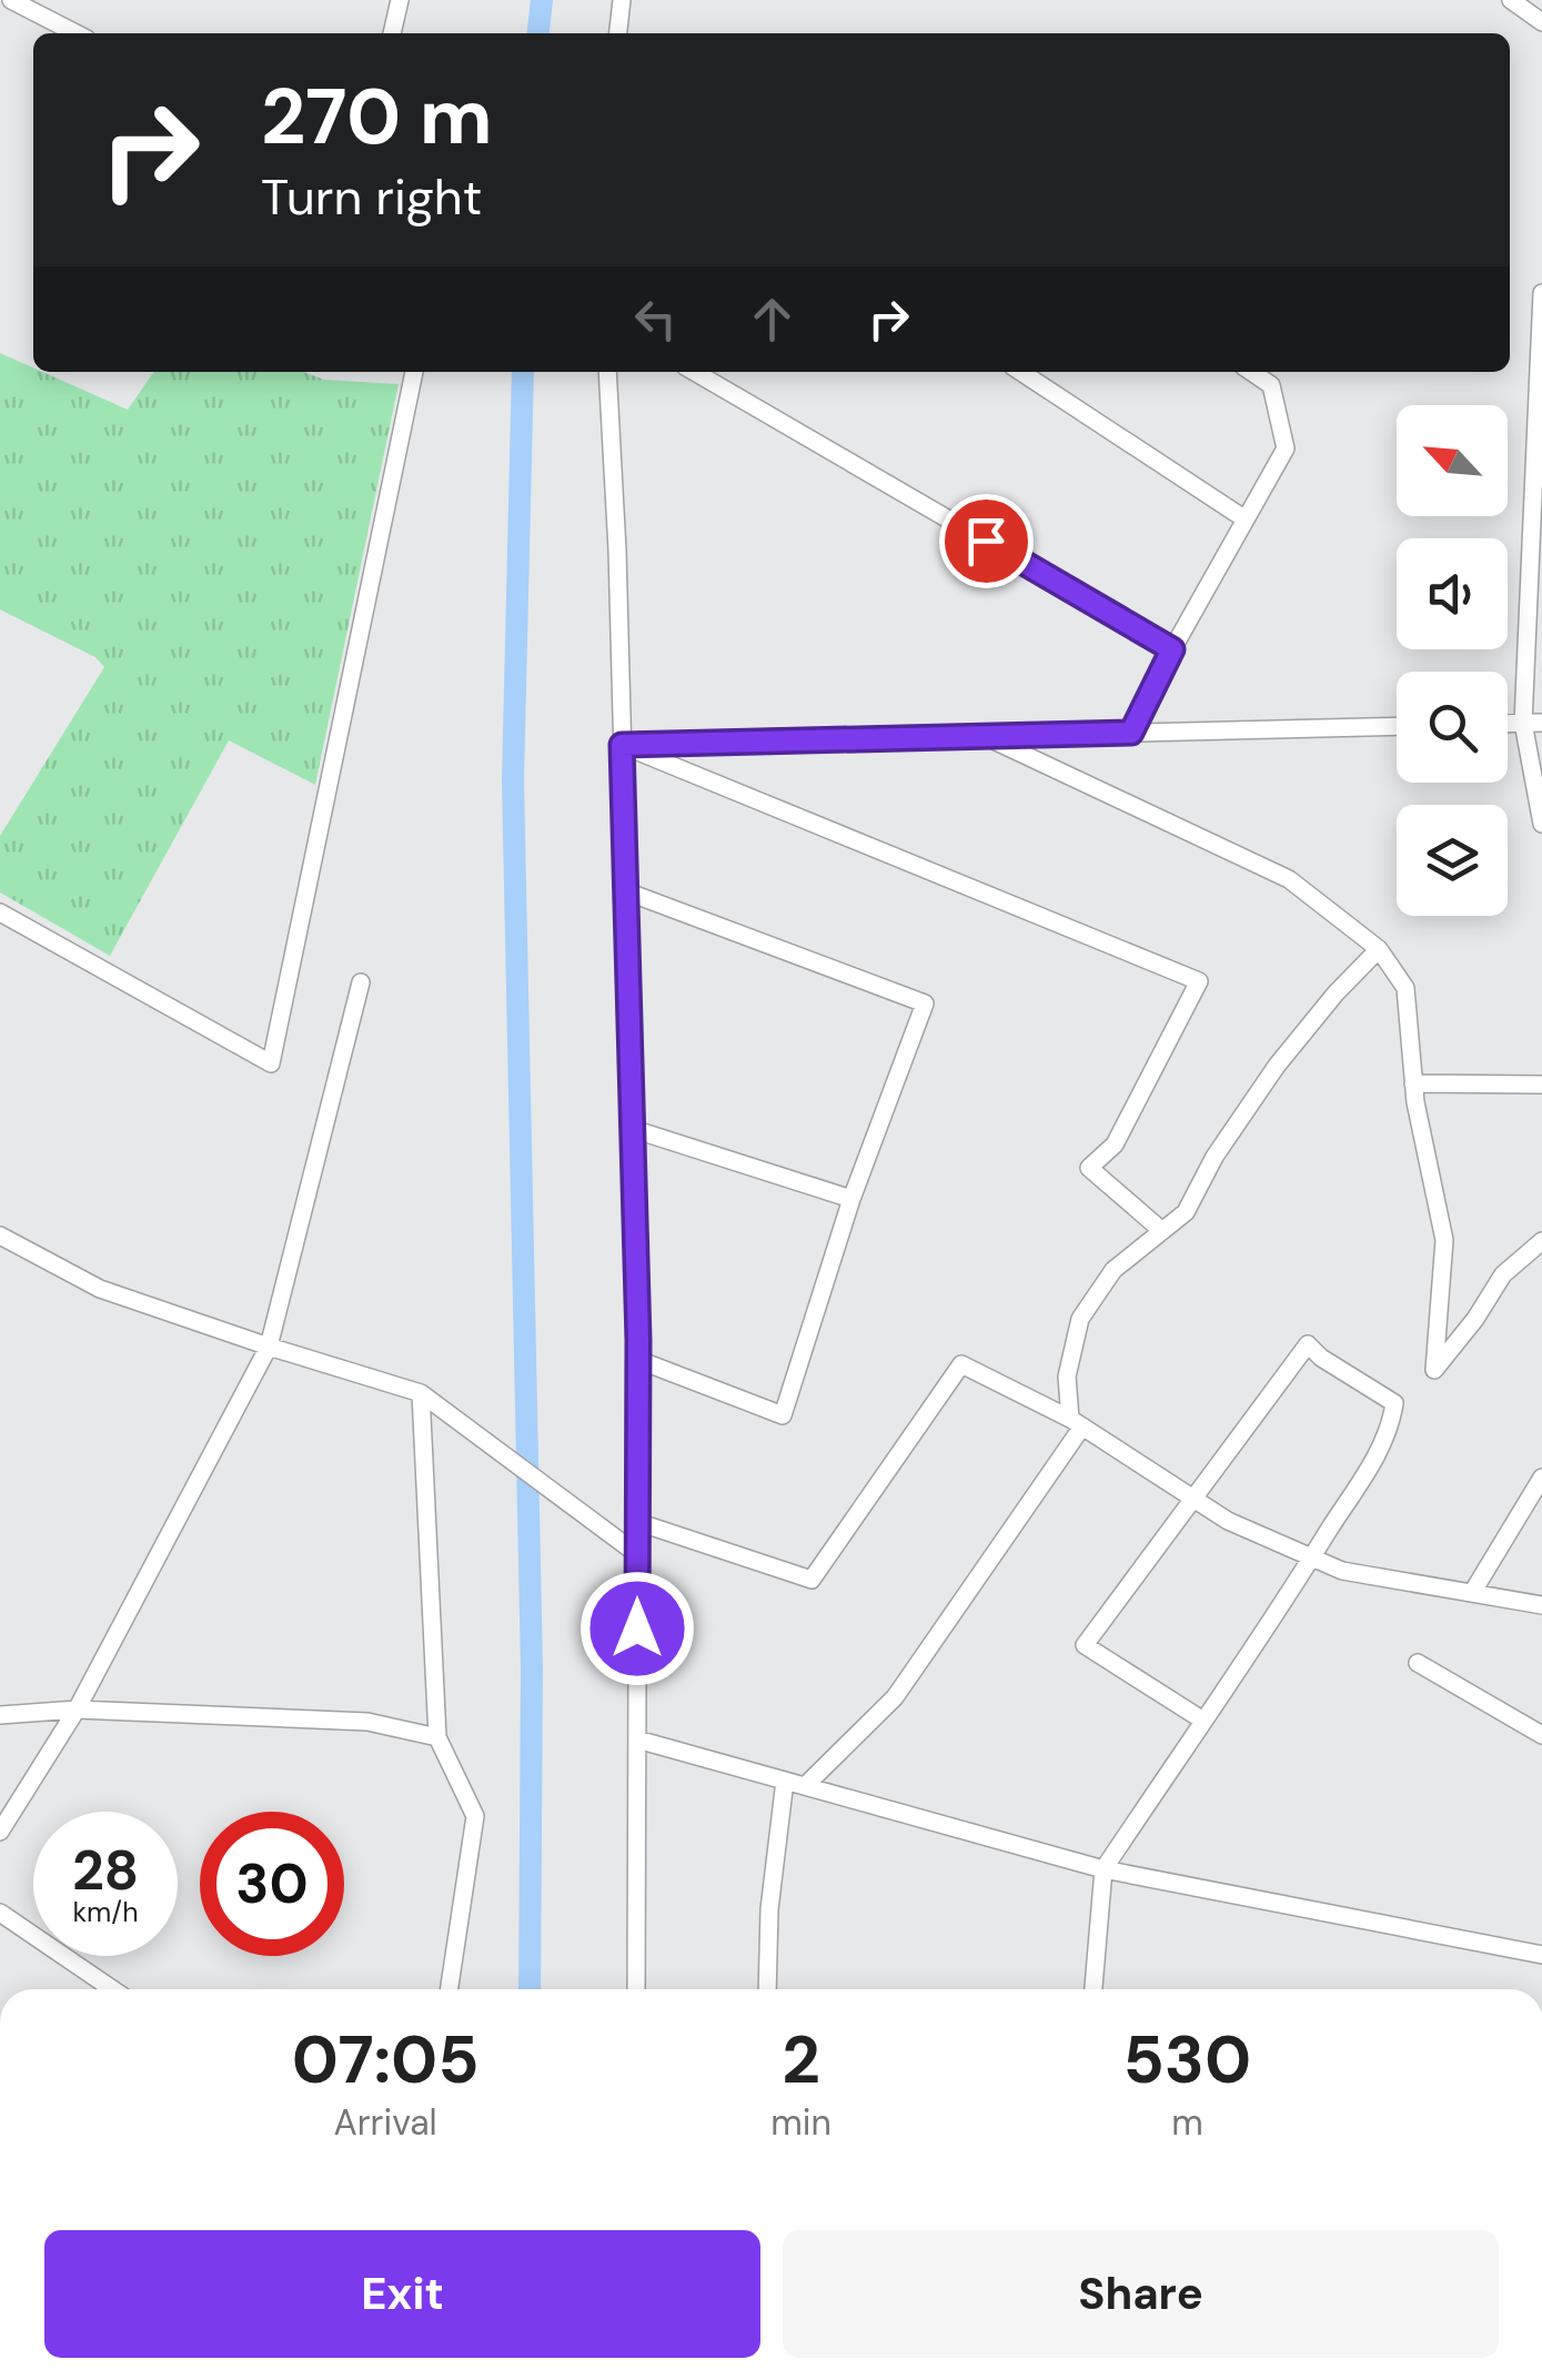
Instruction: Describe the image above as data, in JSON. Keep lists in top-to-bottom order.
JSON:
{
  "north": "top left",
  "page": {
    "turn": ["270 m", "Turn right"],
    "speed": "28 km/h",
    "limit": "30",
    "eta": [
      "07:05",
      "Arrival",
      "2",
      "min",
      "530",
      "m"
    ],
    "buttons": ["Exit", "Share"]
  }
}
